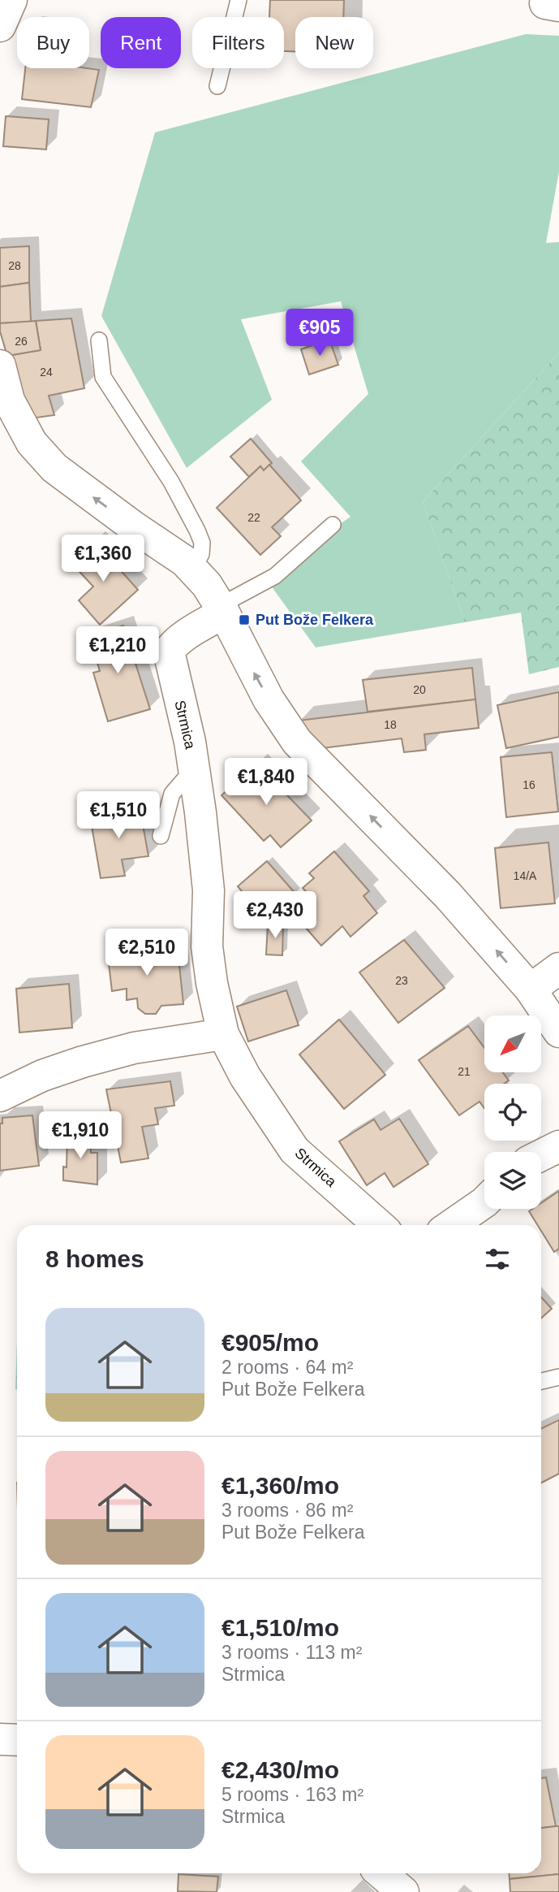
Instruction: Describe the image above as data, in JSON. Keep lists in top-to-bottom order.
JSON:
{
  "streets": {
    "street": ["Strmica"]
  },
  "places": {
    "transit": ["Put Bože Felkera"]
  },
  "house_numbers": [
    "28",
    "26",
    "24",
    "22",
    "20",
    "18",
    "16",
    "14/A",
    "23",
    "21"
  ],
  "north": "bottom left",
  "page": {
    "chip": [
      "Buy",
      "Rent",
      "Filters",
      "New"
    ],
    "price": [
      "€905",
      "€1,360",
      "€1,210",
      "€1,840",
      "€1,510",
      "€2,430",
      "€2,510",
      "€1,910"
    ],
    "heading": "8 homes",
    "list": [
      {
        "name": "€905/mo",
        "note": "2 rooms · 64 m² · Put Bože Felkera"
      },
      {
        "name": "€1,360/mo",
        "note": "3 rooms · 86 m² · Put Bože Felkera"
      },
      {
        "name": "€1,510/mo",
        "note": "3 rooms · 113 m² · Strmica"
      },
      {
        "name": "€2,430/mo",
        "note": "5 rooms · 163 m² · Strmica"
      }
    ]
  }
}
